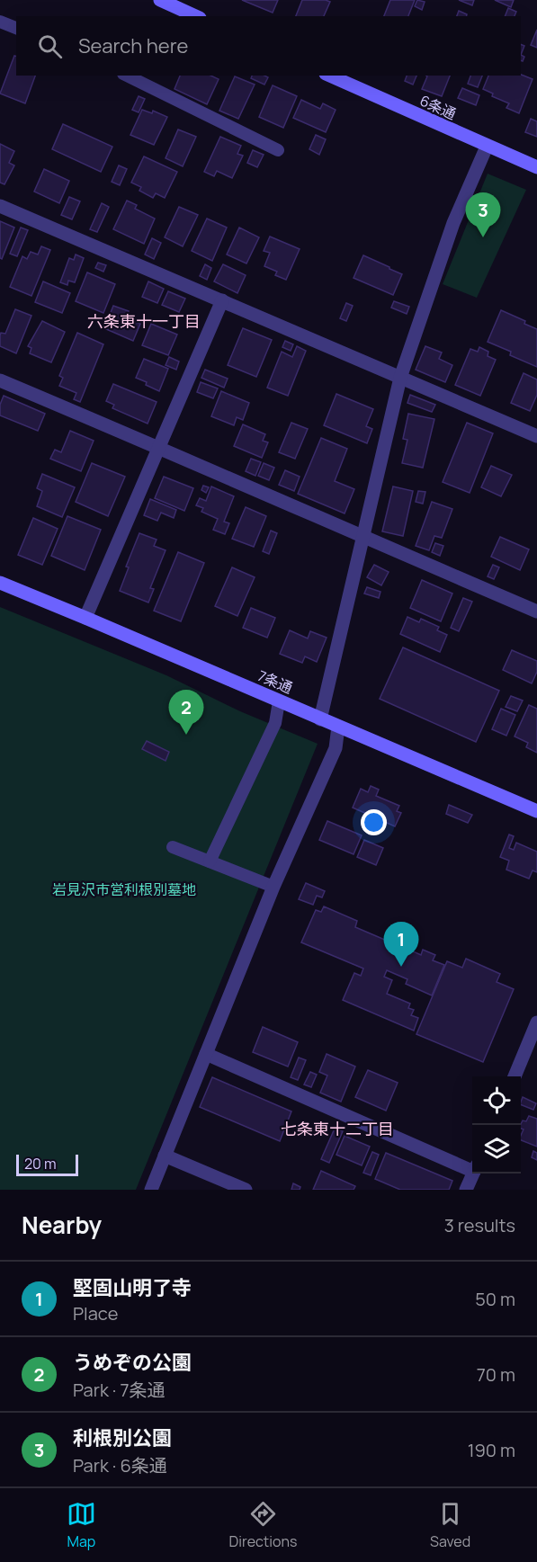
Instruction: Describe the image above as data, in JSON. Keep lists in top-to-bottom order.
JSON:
{
  "streets": {
    "street": ["6条通", "7条通"]
  },
  "districts": ["六条東十一丁目", "七条東十二丁目"],
  "parks": ["岩見沢市営利根別墓地"],
  "scale_bar": "20 m",
  "page": {
    "search": "Search here",
    "pins": ["3", "2", "1"],
    "scale": "20 m",
    "heading": ["Nearby", "3 results"],
    "list": [
      {
        "mark": "1",
        "name": "堅固山明了寺",
        "note": "Place",
        "value": "50 m"
      },
      {
        "mark": "2",
        "name": "うめぞの公園",
        "note": "Park · 7条通",
        "value": "70 m"
      },
      {
        "mark": "3",
        "name": "利根別公園",
        "note": "Park · 6条通",
        "value": "190 m"
      }
    ],
    "nav": ["Map", "Directions", "Saved"]
  }
}
